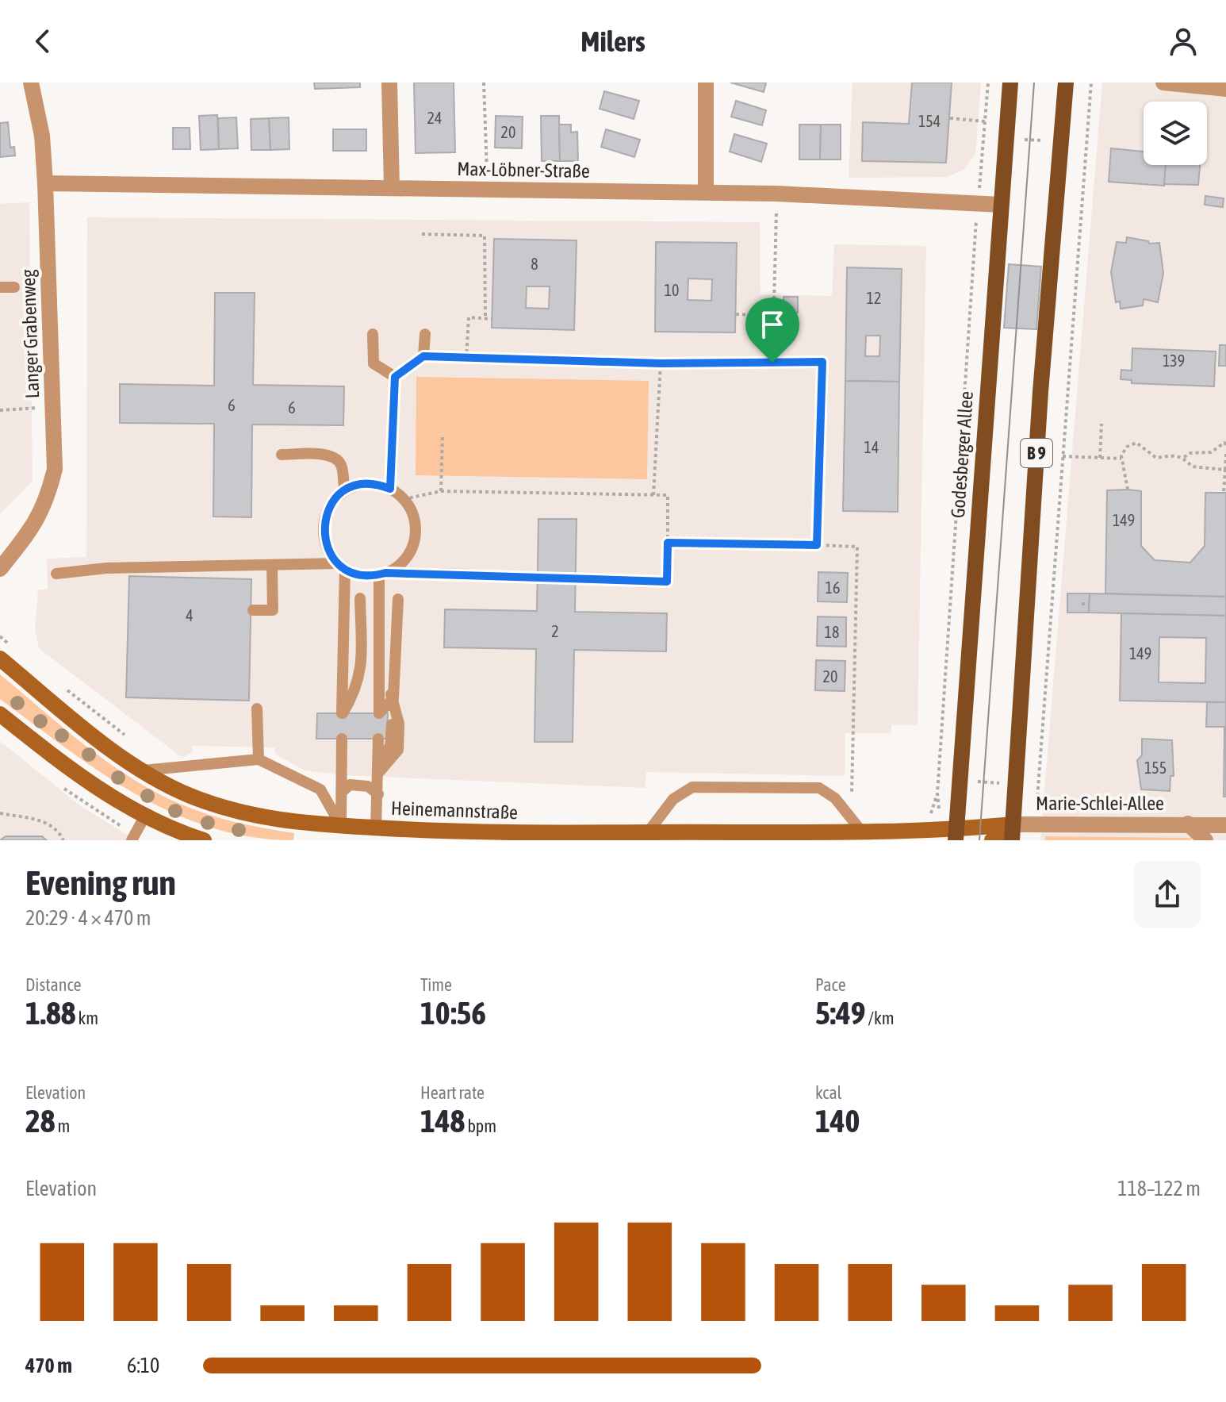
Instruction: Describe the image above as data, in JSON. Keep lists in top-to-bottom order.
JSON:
{
  "streets": {
    "main road": ["B 9", "Godesberger Allee", "Heinemannstraße"],
    "street": ["Max-Löbner-Straße", "Langer Grabenweg", "Marie-Schlei-Allee"]
  },
  "crossings": [
    ["Max-Löbner-Straße", "Langer Grabenweg"],
    ["Max-Löbner-Straße", "Godesberger Allee"],
    ["B 9", "Marie-Schlei-Allee"],
    ["Godesberger Allee", "Heinemannstraße"]
  ],
  "house_numbers": [
    "24",
    "154",
    "20",
    "8",
    "10",
    "12",
    "139",
    "6",
    "6",
    "14",
    "149",
    "16",
    "4",
    "2",
    "18",
    "149",
    "20",
    "155"
  ],
  "page": {
    "header": "Milers",
    "heading": ["Evening run", "20:29 · 4 × 470 m"],
    "stats": [
      ["Distance", "1.88 km"],
      ["Time", "10:56"],
      ["Pace", "5:49 /km"],
      ["Elevation", "28 m"],
      ["Heart rate", "148 bpm"],
      ["kcal", "140"]
    ],
    "chart": ["Elevation", "118–122 m"],
    "list": [
      {
        "name": "470 m",
        "note": "6:10"
      }
    ]
  }
}
